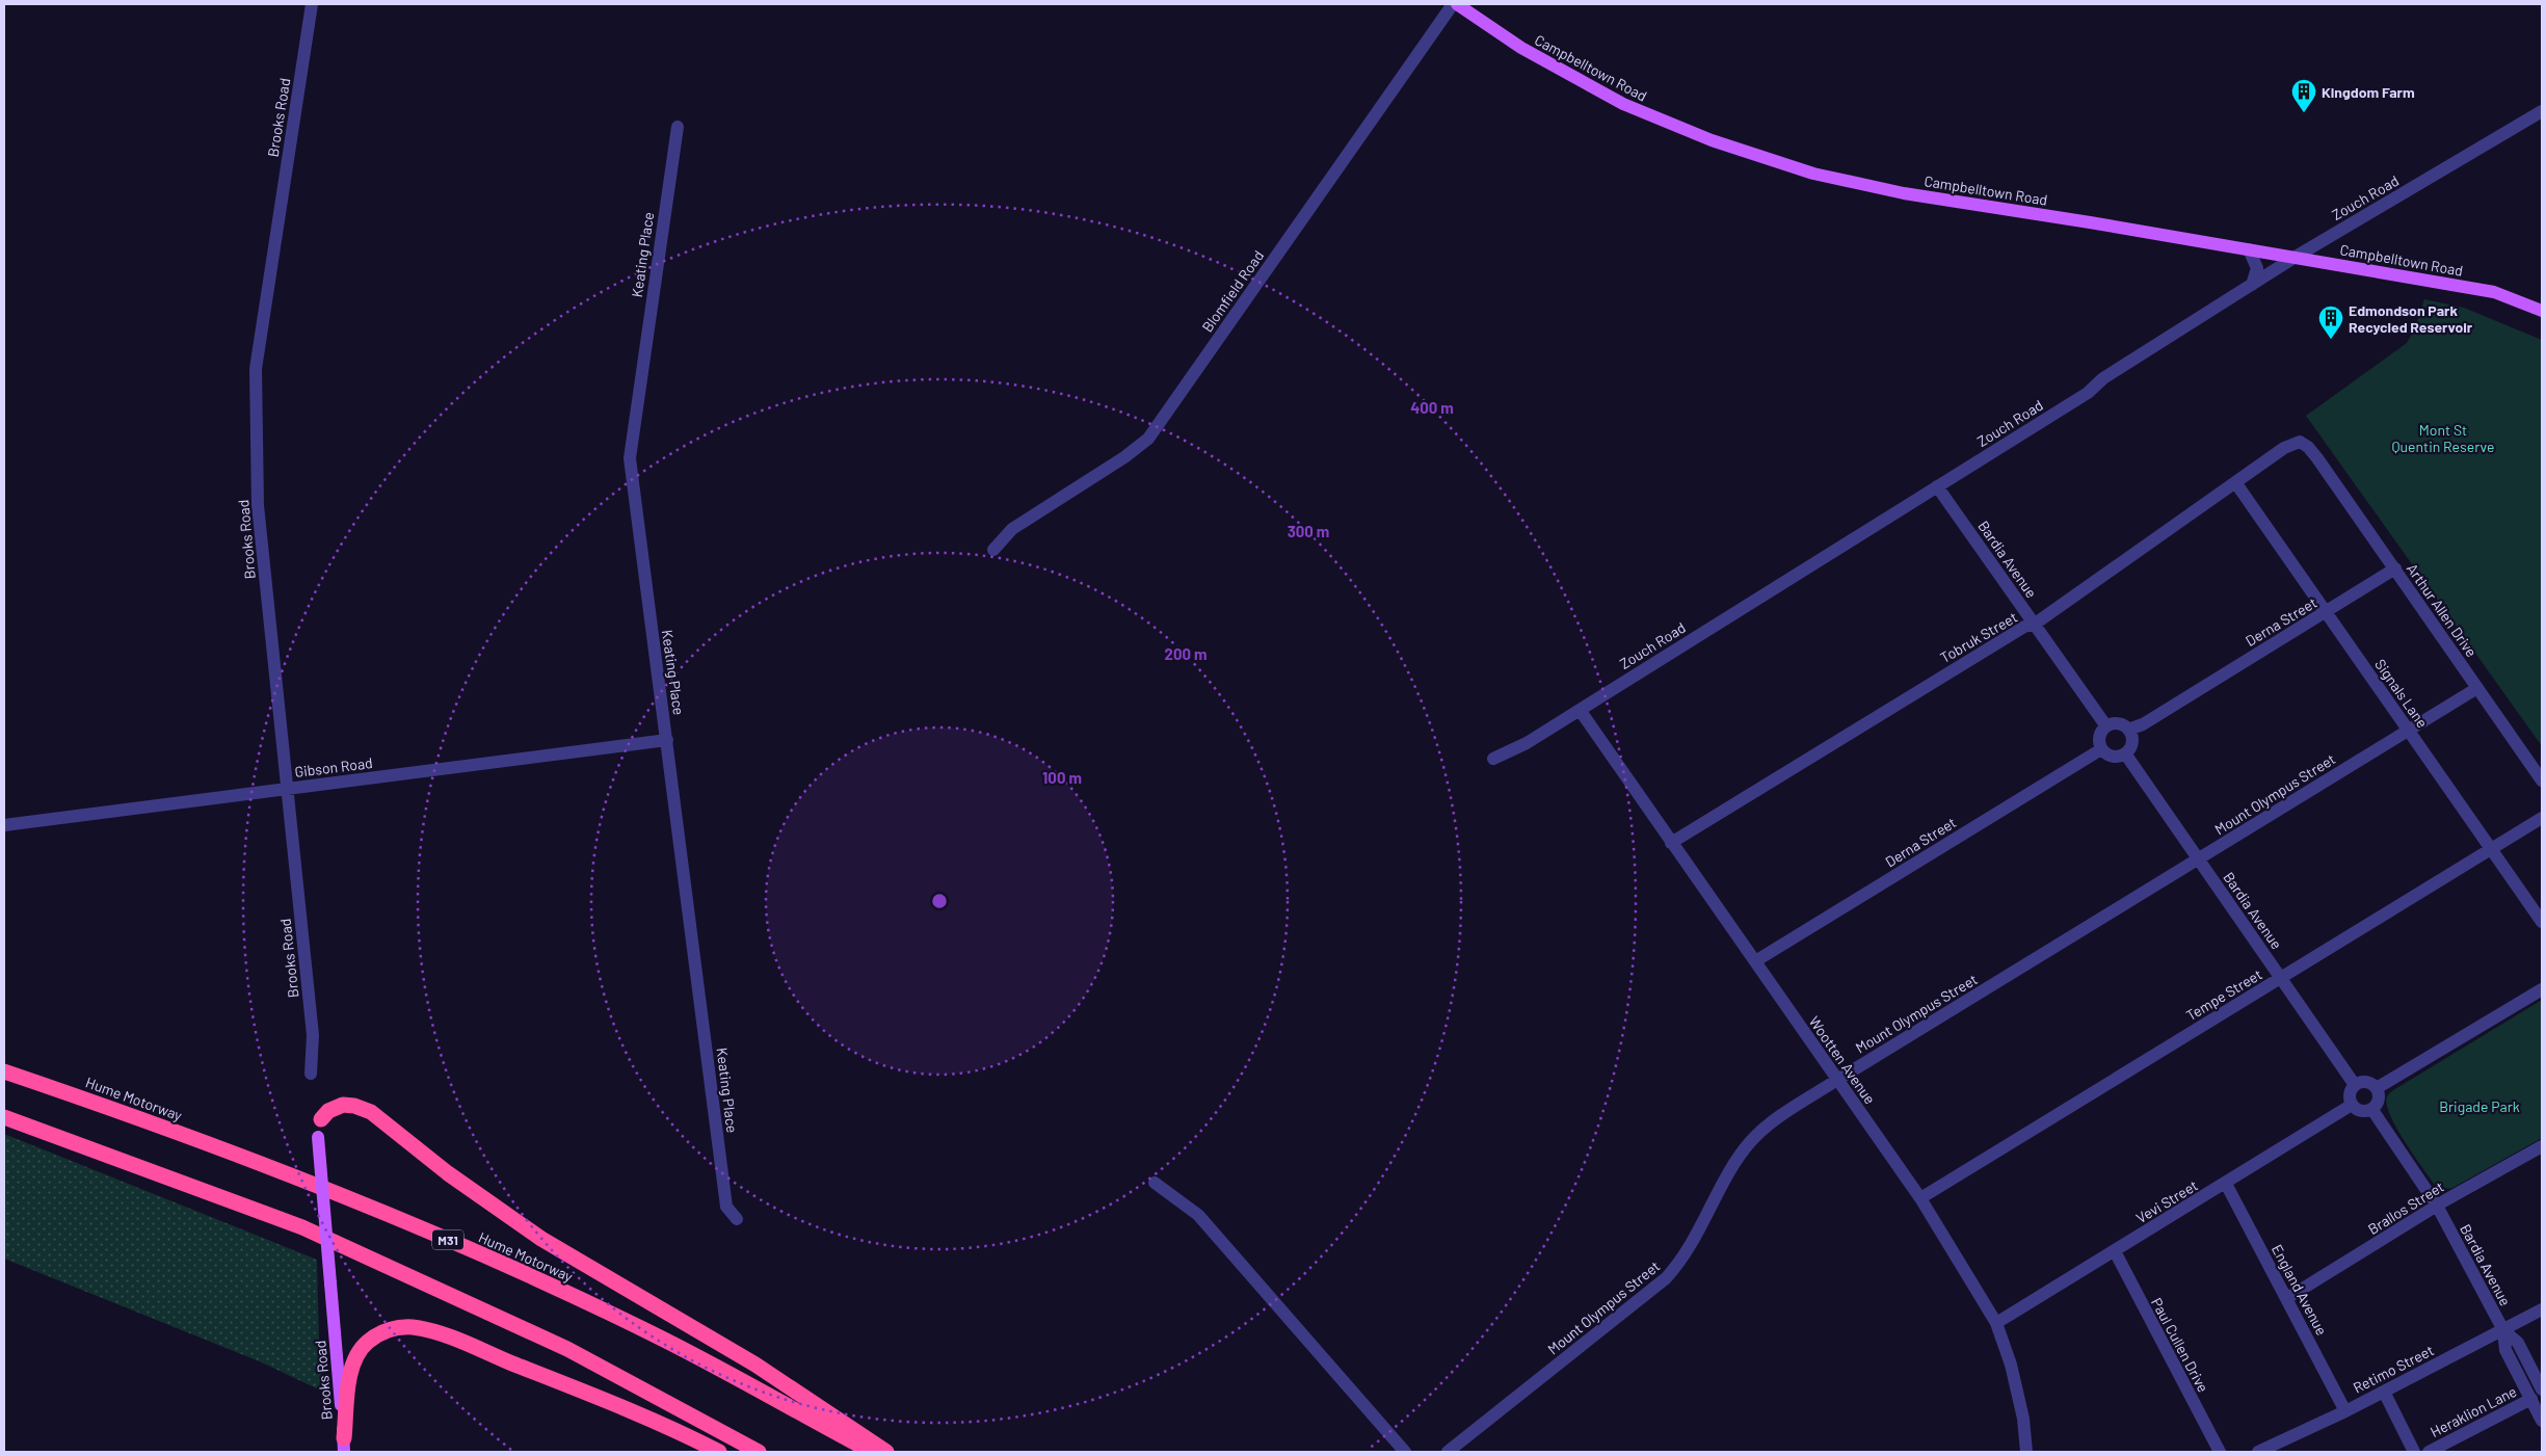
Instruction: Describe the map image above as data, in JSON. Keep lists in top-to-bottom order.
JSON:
{
  "streets": {
    "highway": ["Hume Motorway", "M31"],
    "main road": ["Campbelltown Road", "Brooks Road"],
    "street": [
      "Zouch Road",
      "Keating Place",
      "Blomfield Road",
      "Bardia Avenue",
      "Arthur Allen Drive",
      "Derna Street",
      "Tobruk Street",
      "Signals Lane",
      "Gibson Road",
      "Mount Olympus Street",
      "Tempe Street",
      "Wootten Avenue",
      "Vevi Street",
      "Brallos Street",
      "England Avenue",
      "Paul Cullen Drive",
      "Retimo Street",
      "Heraklion Lane"
    ]
  },
  "crossings": [
    ["Campbelltown Road", "Zouch Road"],
    ["Brooks Road", "Gibson Road"],
    ["Zouch Road", "Bardia Avenue"],
    ["Zouch Road", "Wootten Avenue"],
    ["Keating Place", "Gibson Road"],
    ["Bardia Avenue", "Derna Street"],
    ["Bardia Avenue", "Tobruk Street"],
    ["Bardia Avenue", "Mount Olympus Street"],
    ["Bardia Avenue", "Tempe Street"],
    ["Bardia Avenue", "Vevi Street"],
    ["Bardia Avenue", "Brallos Street"],
    ["Bardia Avenue", "Retimo Street"],
    ["Bardia Avenue", "Heraklion Lane"],
    ["Arthur Allen Drive", "Derna Street"],
    ["Arthur Allen Drive", "Tobruk Street"],
    ["Arthur Allen Drive", "Mount Olympus Street"],
    ["Derna Street", "Signals Lane"],
    ["Derna Street", "Wootten Avenue"],
    ["Tobruk Street", "Signals Lane"],
    ["Tobruk Street", "Wootten Avenue"],
    ["Signals Lane", "Mount Olympus Street"],
    ["Signals Lane", "Tempe Street"],
    ["Mount Olympus Street", "Wootten Avenue"],
    ["Tempe Street", "Wootten Avenue"],
    ["Wootten Avenue", "Vevi Street"],
    ["Vevi Street", "England Avenue"],
    ["Vevi Street", "Paul Cullen Drive"],
    ["Brallos Street", "England Avenue"],
    ["England Avenue", "Retimo Street"]
  ],
  "parks": ["Mont St Quentin Reserve", "Brigade Park"],
  "places": {
    "building": ["Kingdom Farm", "Edmondson Park Recycled Reservoir"]
  },
  "rings": [
    "400 m",
    "300 m",
    "200 m",
    "100 m"
  ]
}
